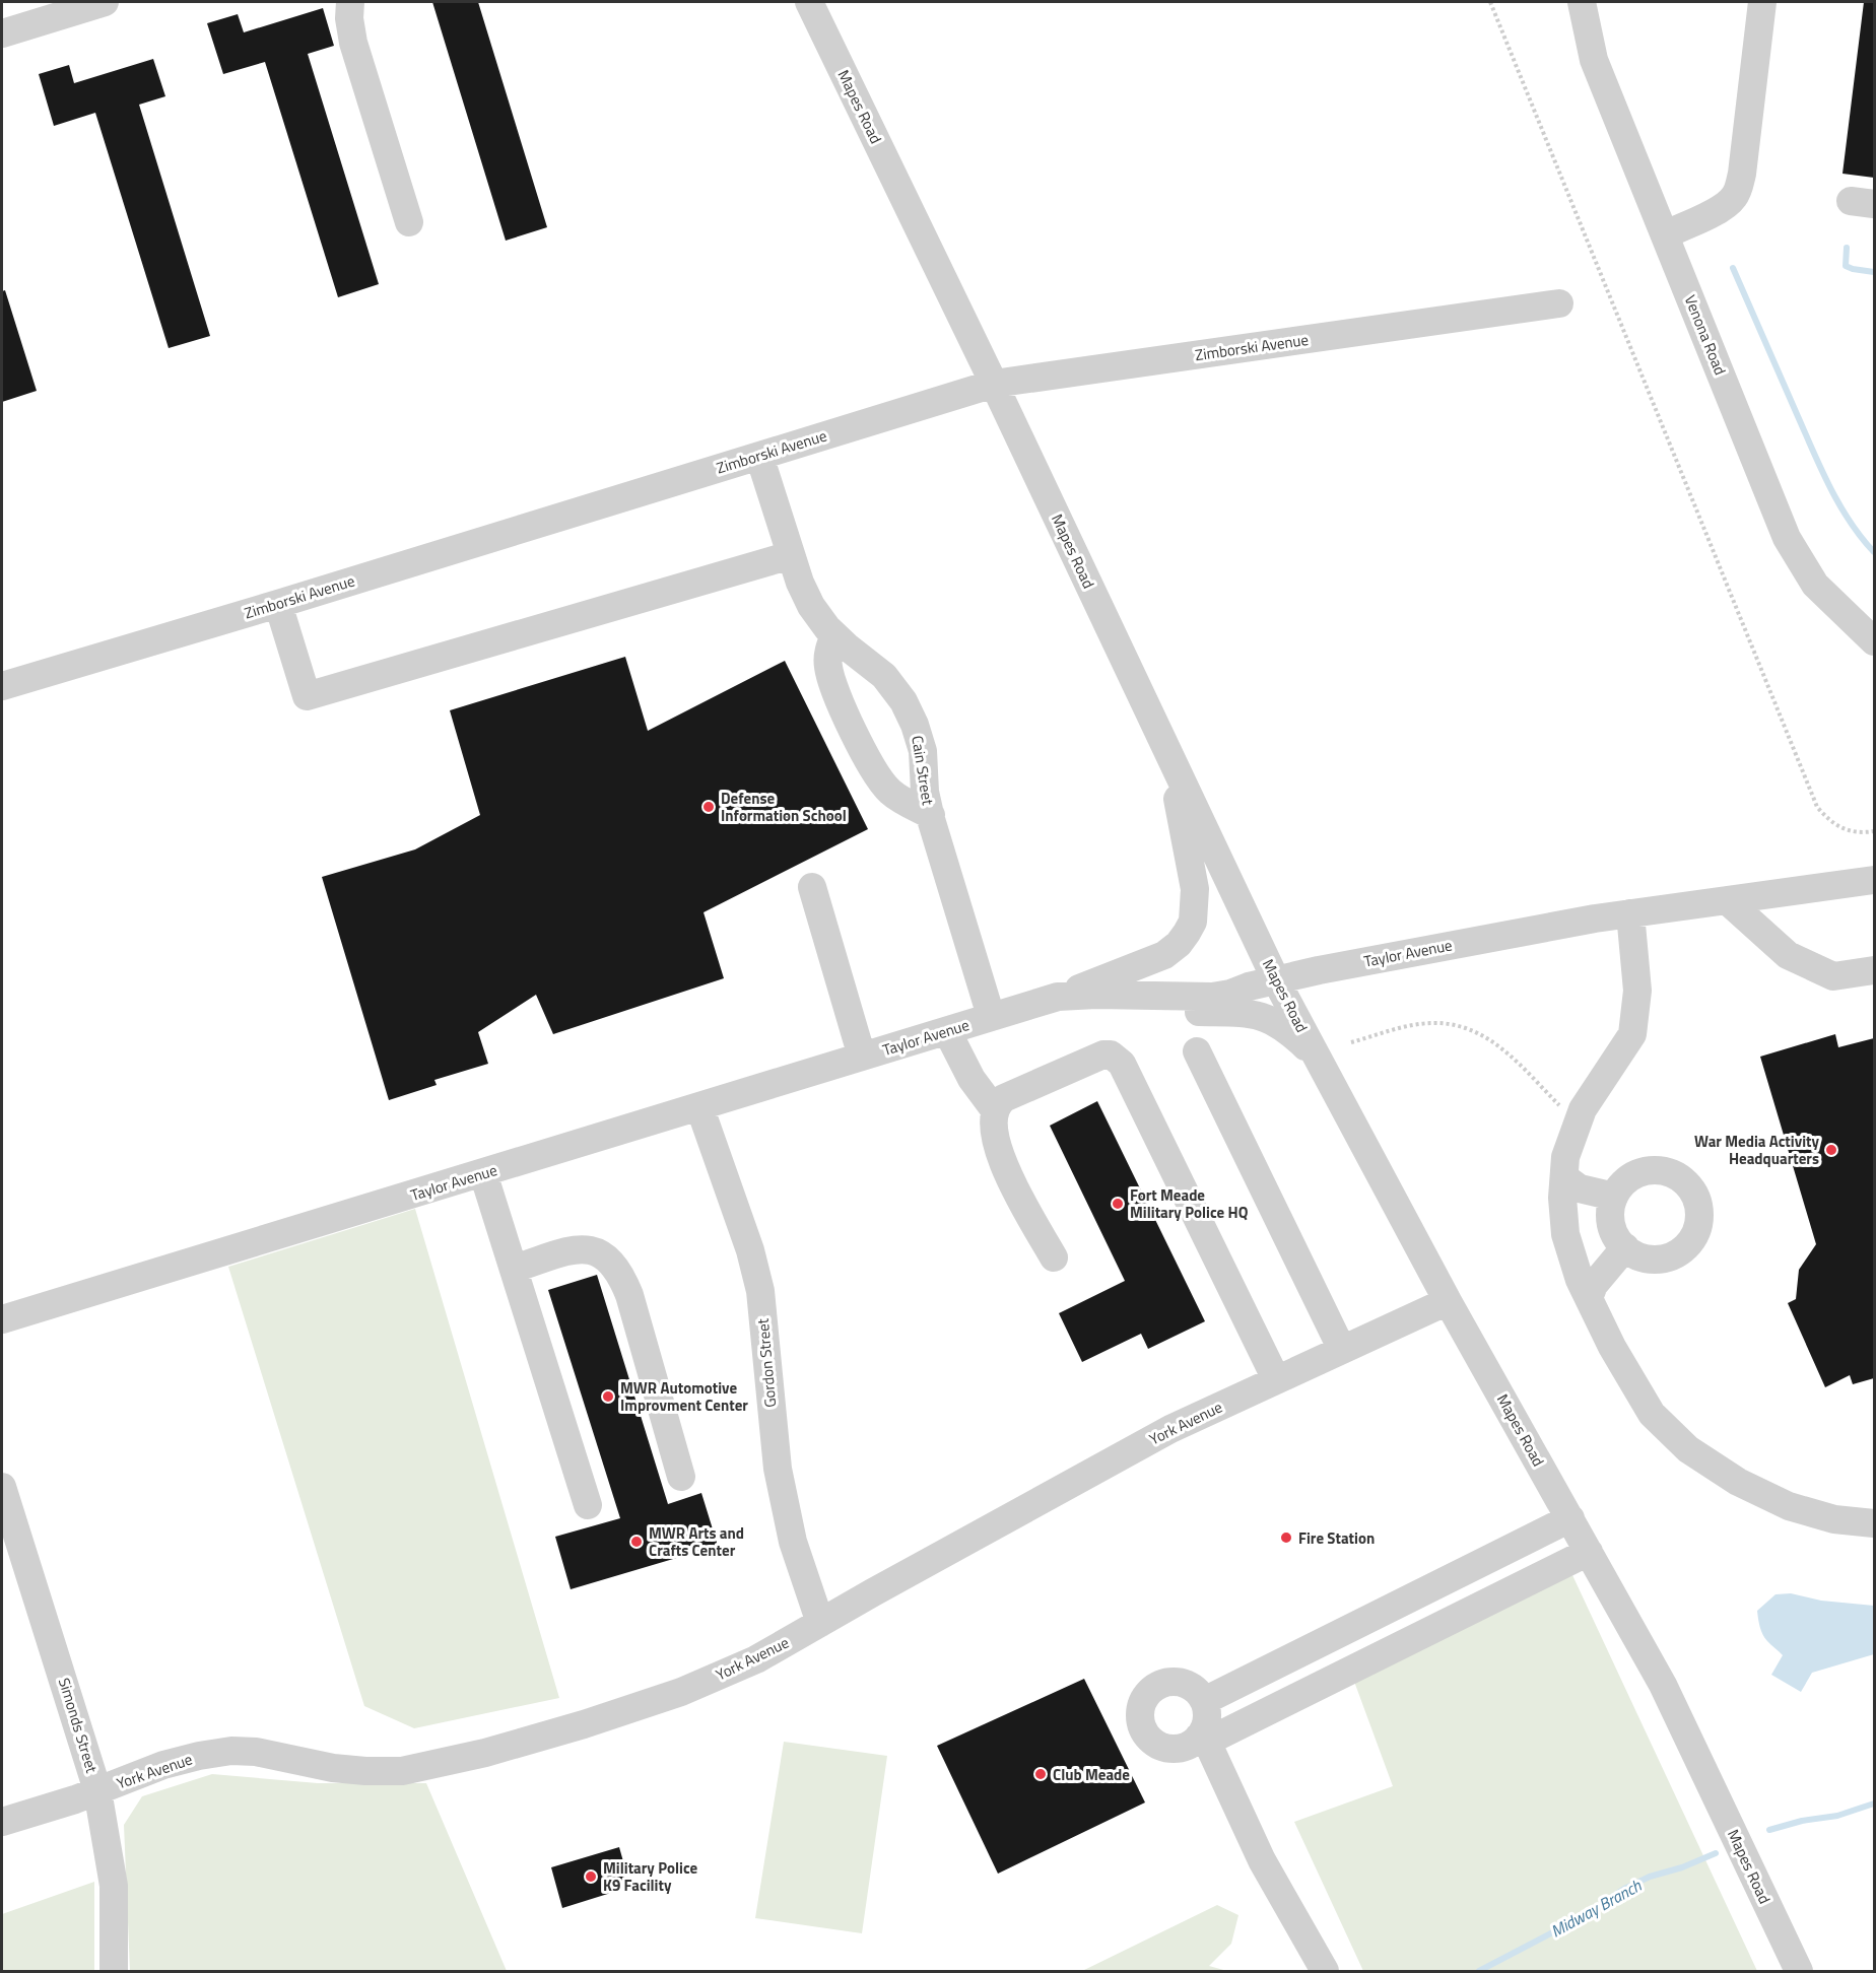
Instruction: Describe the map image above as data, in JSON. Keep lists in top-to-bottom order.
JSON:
{
  "streets": {
    "street": [
      "Mapes Road",
      "Venona Road",
      "Zimborski Avenue",
      "Cain Street",
      "Taylor Avenue",
      "Gordon Street",
      "York Avenue",
      "Simonds Street"
    ]
  },
  "crossings": [
    ["Mapes Road", "Zimborski Avenue"],
    ["Mapes Road", "Taylor Avenue"],
    ["Mapes Road", "York Avenue"],
    ["Zimborski Avenue", "Cain Street"],
    ["Cain Street", "Taylor Avenue"],
    ["Taylor Avenue", "Gordon Street"],
    ["Gordon Street", "York Avenue"],
    ["York Avenue", "Simonds Street"]
  ],
  "water": ["Midway Branch"],
  "places": [
    "Defense Information School",
    "War Media Activity Headquarters",
    "Fort Meade Military Police HQ",
    "MWR Automotive Improvment Center",
    "Fire Station",
    "MWR Arts and Crafts Center",
    "Club Meade",
    "Military Police K9 Facility"
  ]
}
